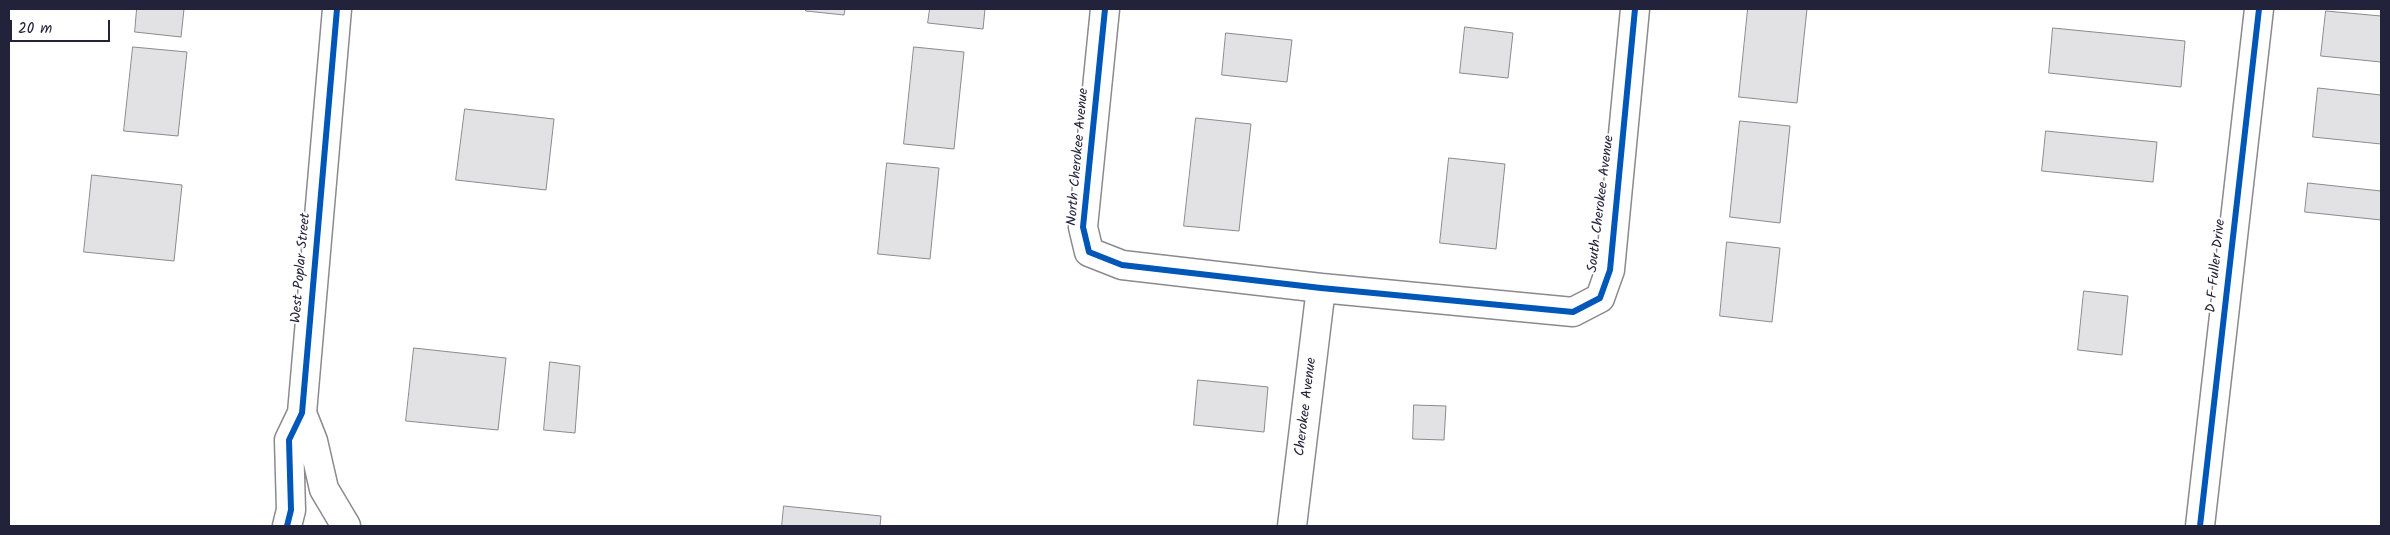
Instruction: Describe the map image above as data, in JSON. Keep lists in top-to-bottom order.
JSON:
{
  "streets": {
    "street": [
      "North Cherokee Avenue",
      "South Cherokee Avenue",
      "D F Fuller Drive",
      "West Poplar Street",
      "Cherokee Avenue"
    ]
  },
  "crossings": [
    ["North Cherokee Avenue", "South Cherokee Avenue"],
    ["North Cherokee Avenue", "Cherokee Avenue"],
    ["South Cherokee Avenue", "Cherokee Avenue"]
  ],
  "scale_bar": "20 m"
}
